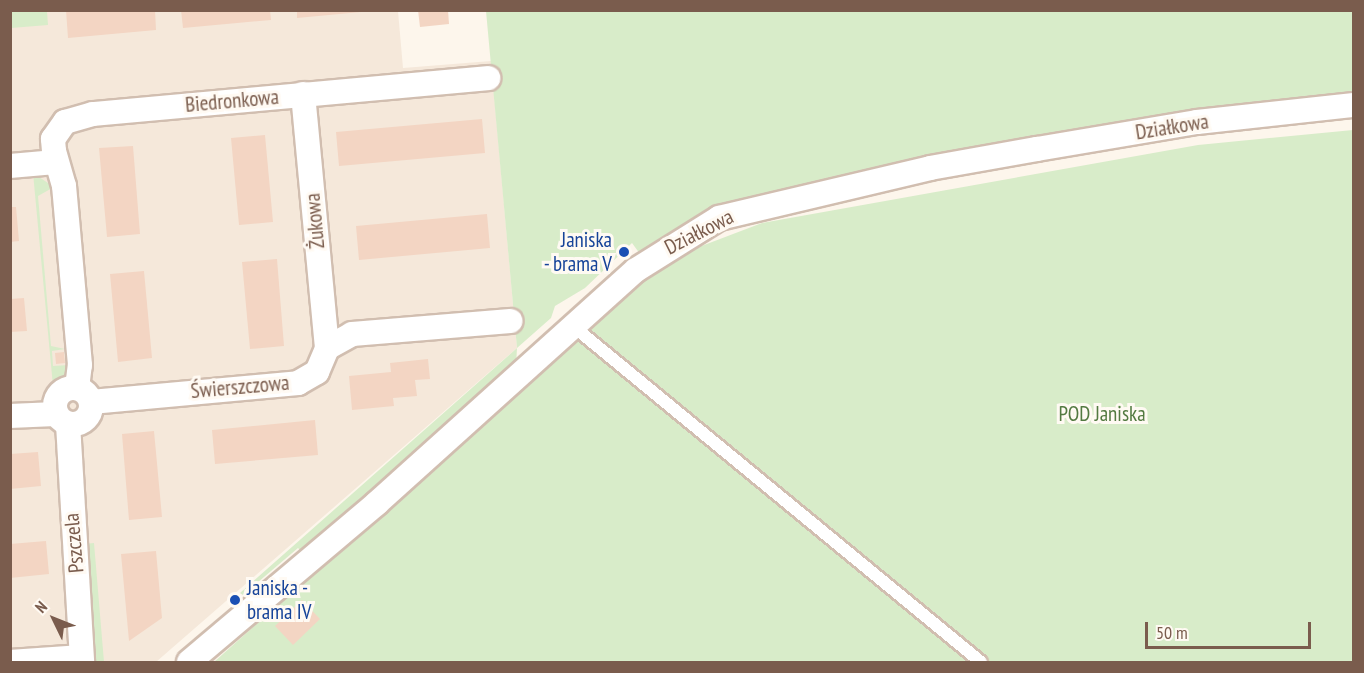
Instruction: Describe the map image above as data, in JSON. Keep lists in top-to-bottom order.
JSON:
{
  "streets": {
    "street": [
      "Biedronkowa",
      "Działkowa",
      "Żukowa",
      "Świerszczowa",
      "Pszczela"
    ]
  },
  "crossings": [
    ["Biedronkowa", "Żukowa"],
    ["Żukowa", "Świerszczowa"]
  ],
  "parks": ["POD Janiska"],
  "places": ["Janiska - brama V", "Janiska - brama IV"],
  "scale_bar": "50 m",
  "north": "top left"
}
